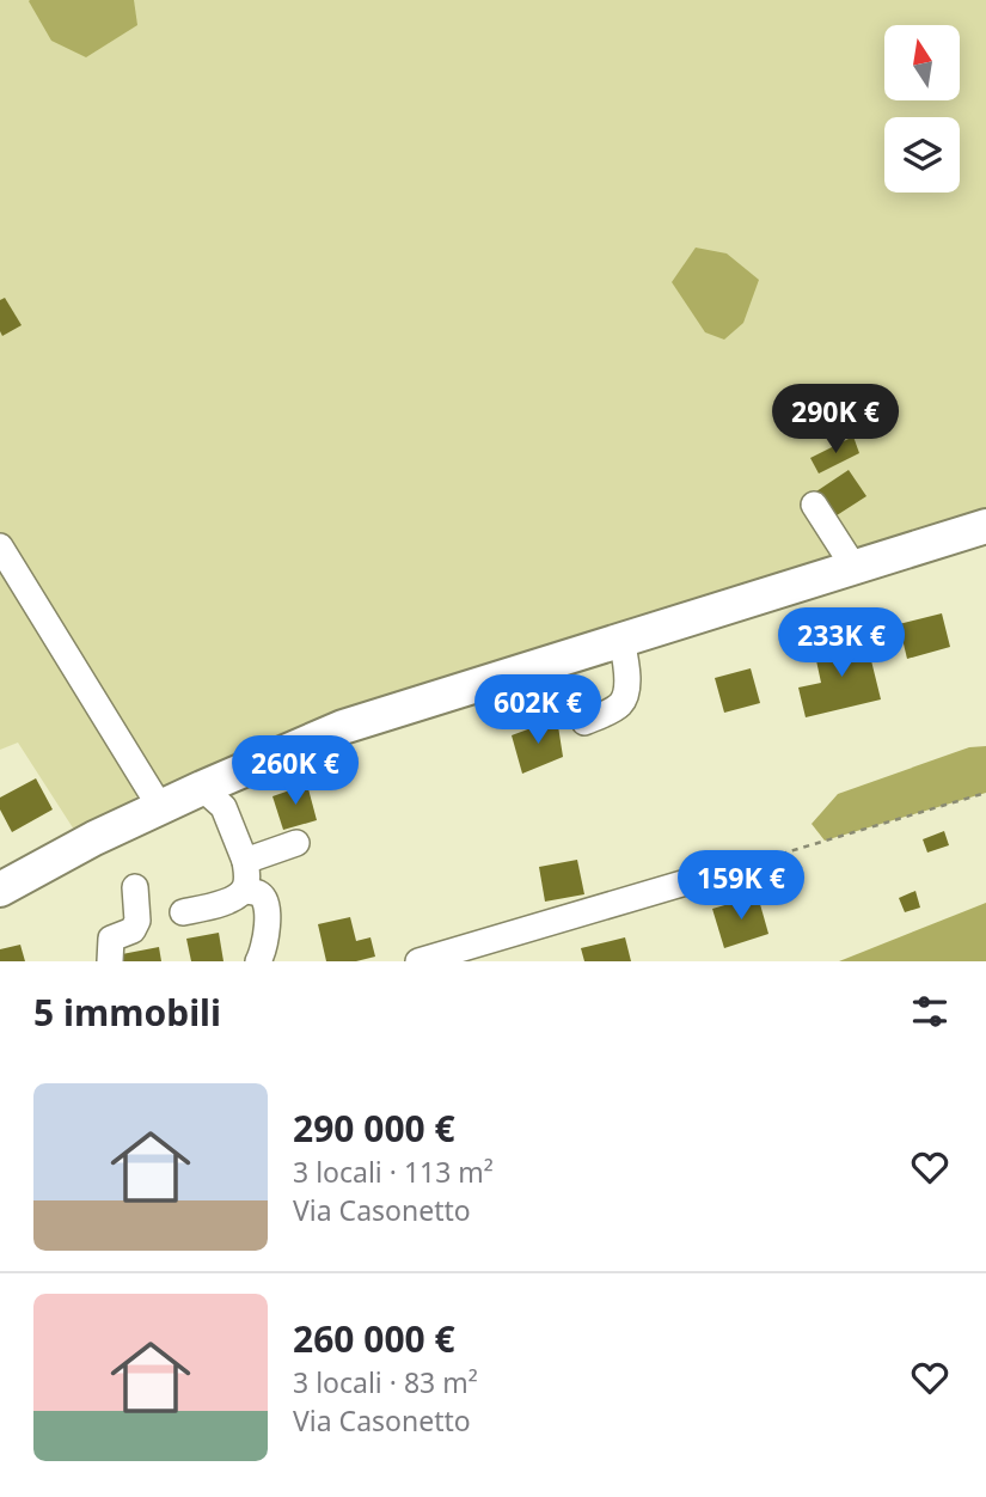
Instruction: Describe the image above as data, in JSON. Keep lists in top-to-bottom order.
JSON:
{
  "north": "top",
  "page": {
    "price": [
      "290K €",
      "233K €",
      "602K €",
      "260K €",
      "159K €"
    ],
    "heading": "5 immobili",
    "list": [
      {
        "name": "290 000 €",
        "note": "3 locali · 113 m² · Via Casonetto"
      },
      {
        "name": "260 000 €",
        "note": "3 locali · 83 m² · Via Casonetto"
      }
    ]
  }
}
